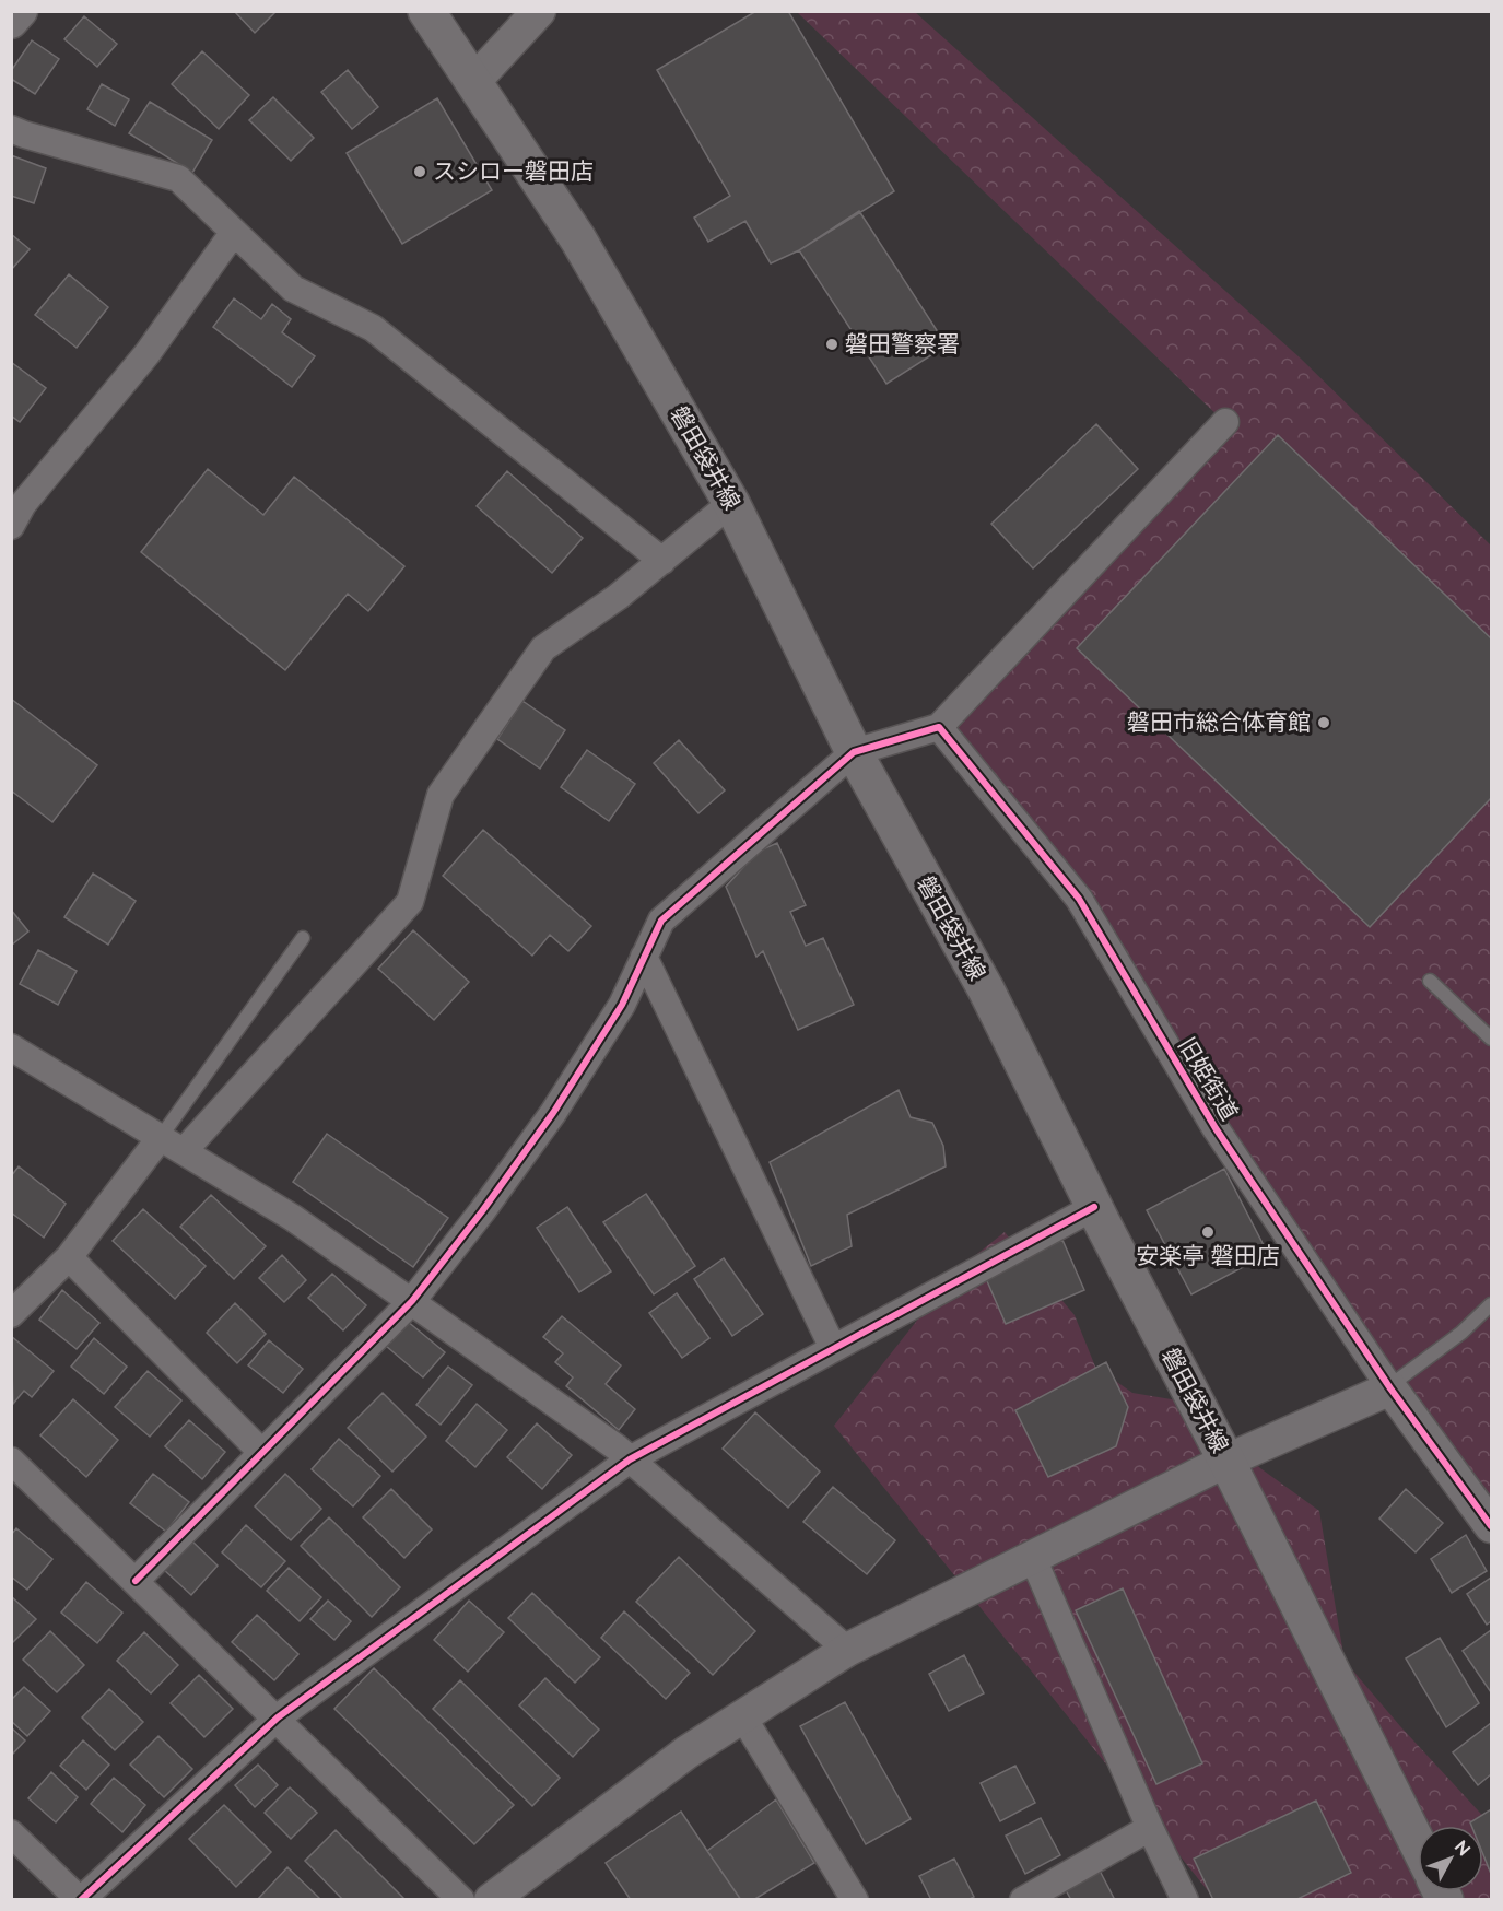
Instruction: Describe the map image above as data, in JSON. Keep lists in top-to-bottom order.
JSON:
{
  "streets": {
    "main road": ["磐田袋井線"],
    "street": ["旧姫街道"]
  },
  "places": [
    "スシロー磐田店",
    "磐田警察署",
    "磐田市総合体育館",
    "安楽亭 磐田店"
  ],
  "north": "top right"
}
